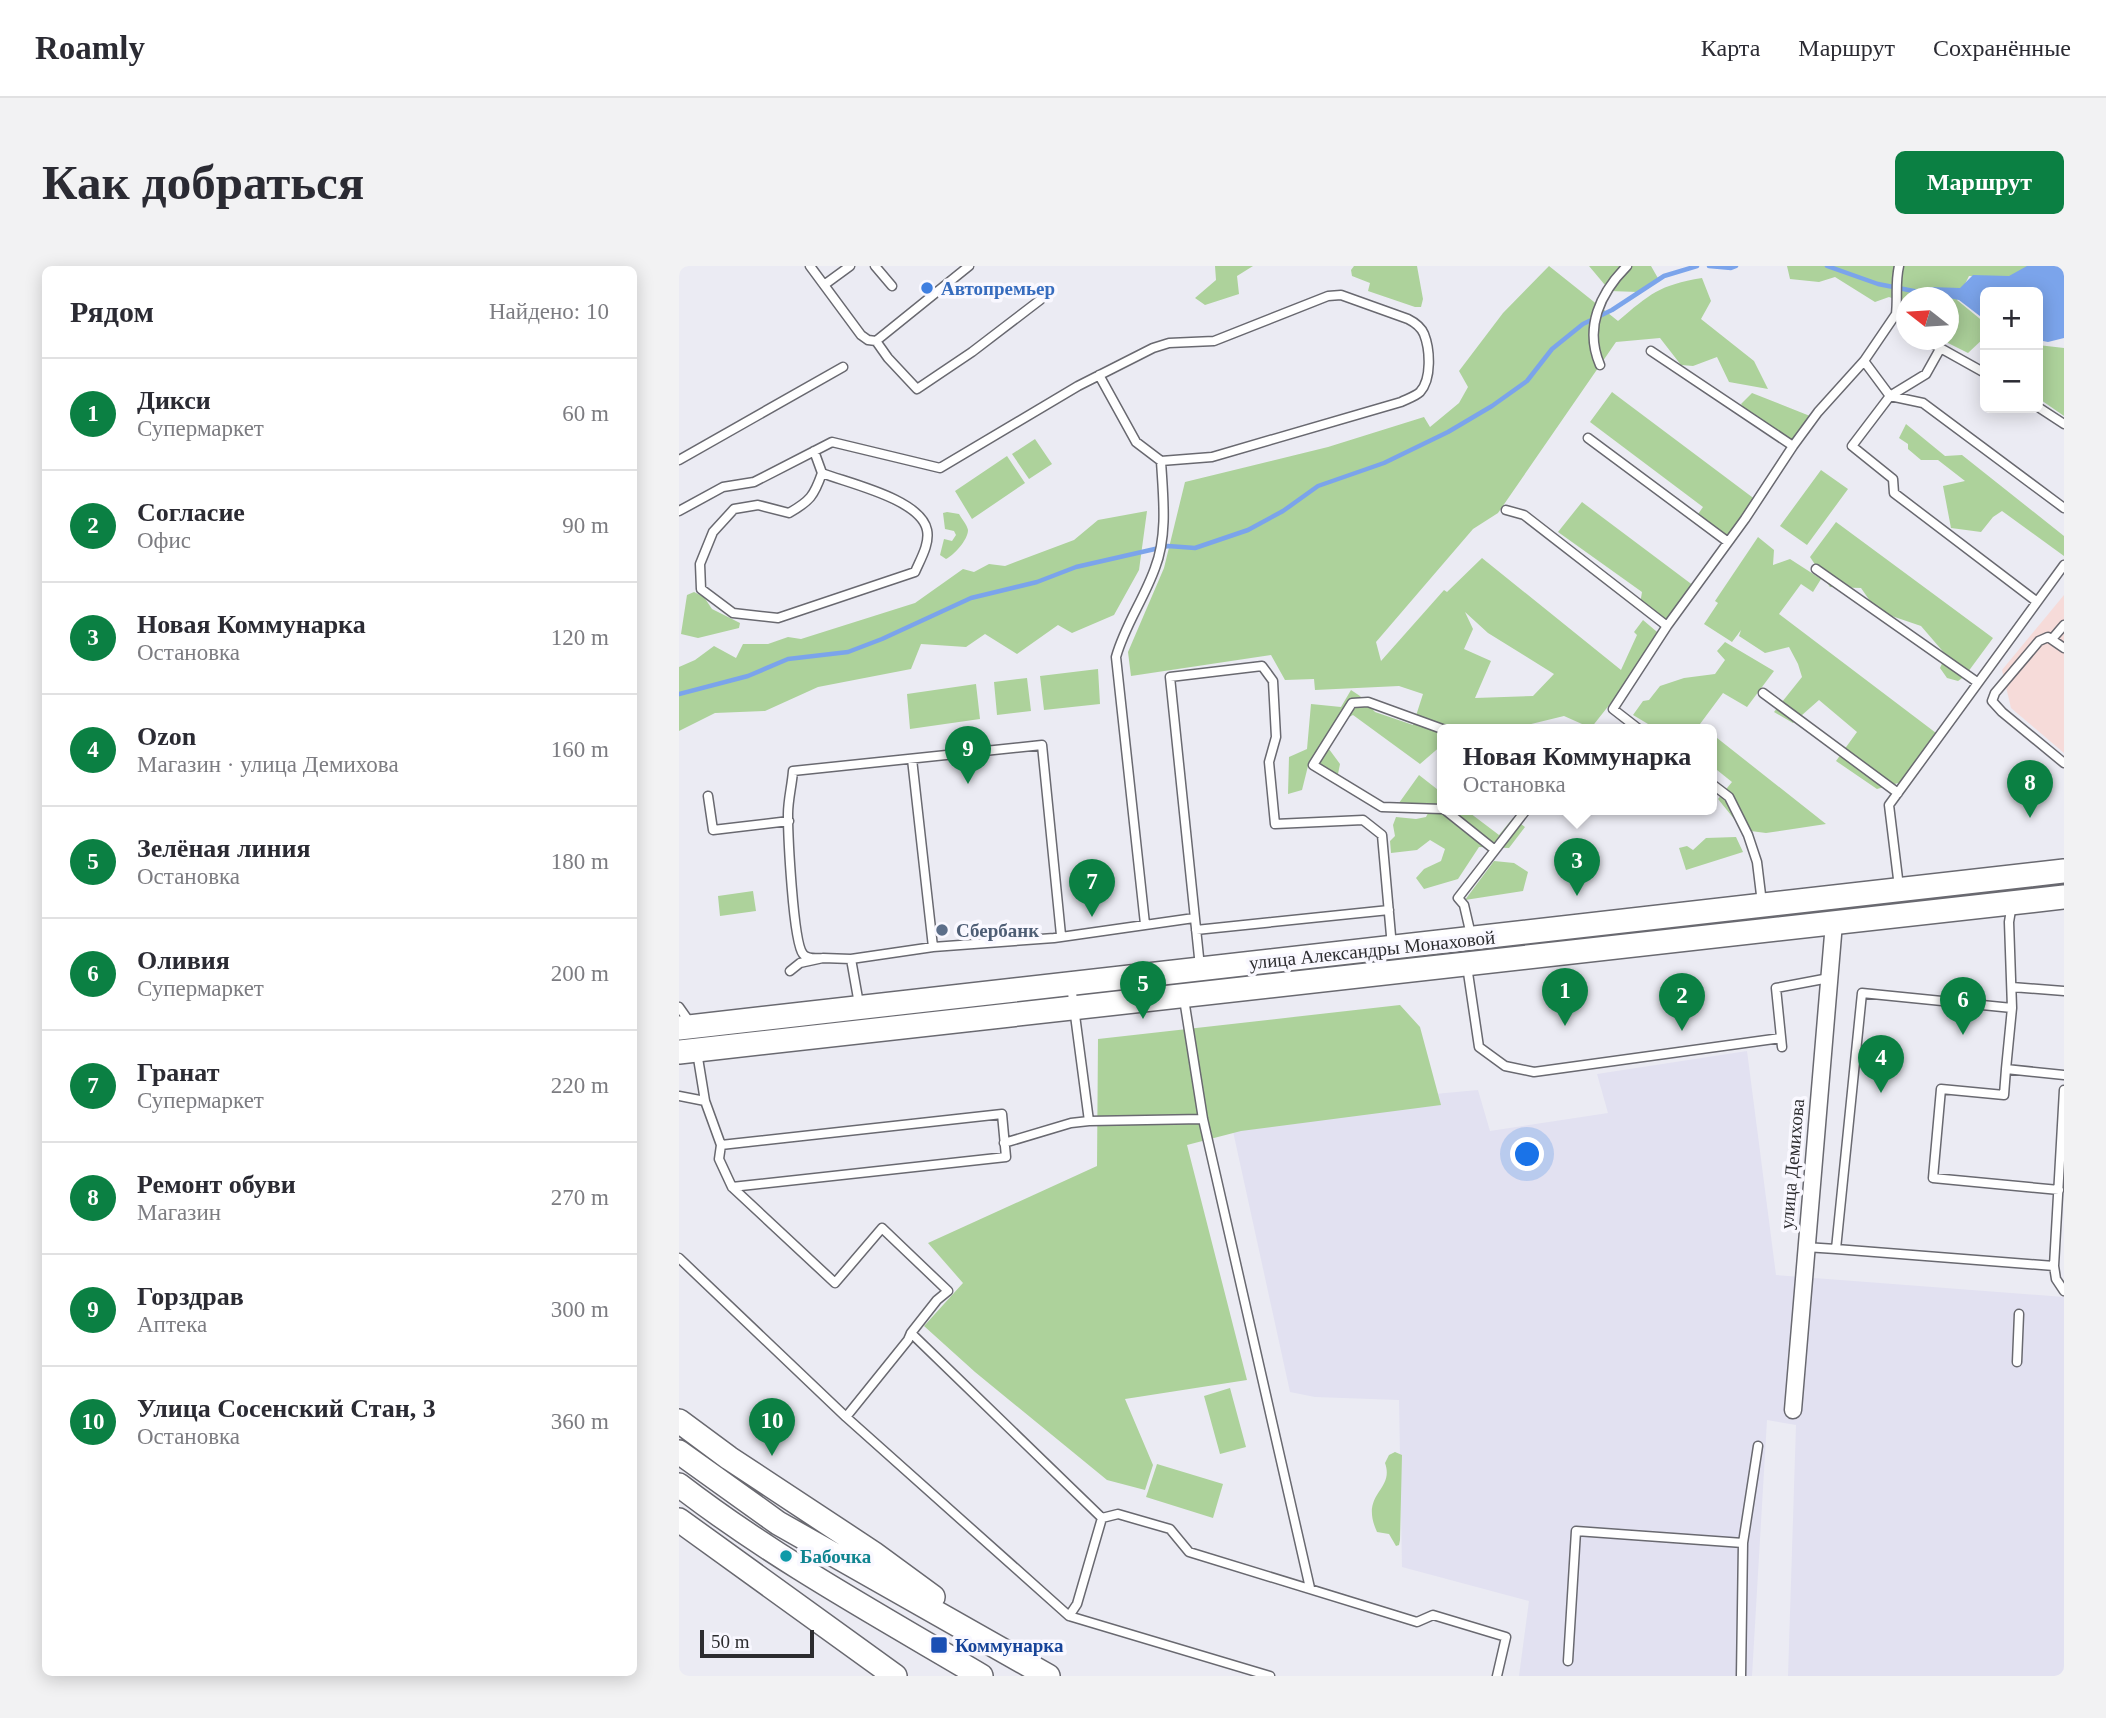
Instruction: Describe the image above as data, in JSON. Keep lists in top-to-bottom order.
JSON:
{
  "streets": {
    "main road": ["улица Александры Монаховой"],
    "street": ["улица Демихова"]
  },
  "crossings": [
    ["улица Александры Монаховой", "улица Демихова"]
  ],
  "places": {
    "other": ["Автопремьер", "Сбербанк", "Бабочка"],
    "transit": ["Коммунарка"]
  },
  "scale_bar": "50 m",
  "north": "left",
  "page": {
    "header": "Roamly",
    "nav": ["Карта", "Маршрут", "Сохранённые"],
    "buttons": "Маршрут",
    "title": "Как добраться",
    "heading": ["Рядом", "Найдено: 10"],
    "map_buttons": ["+", "−"],
    "list": [
      {
        "mark": "1",
        "name": "Дикси",
        "note": "Супермаркет",
        "value": "60 m"
      },
      {
        "mark": "2",
        "name": "Согласие",
        "note": "Офис",
        "value": "90 m"
      },
      {
        "mark": "3",
        "name": "Новая Коммунарка",
        "note": "Остановка",
        "value": "120 m"
      },
      {
        "mark": "4",
        "name": "Ozon",
        "note": "Магазин · улица Демихова",
        "value": "160 m"
      },
      {
        "mark": "5",
        "name": "Зелёная линия",
        "note": "Остановка",
        "value": "180 m"
      },
      {
        "mark": "6",
        "name": "Оливия",
        "note": "Супермаркет",
        "value": "200 m"
      },
      {
        "mark": "7",
        "name": "Гранат",
        "note": "Супермаркет",
        "value": "220 m"
      },
      {
        "mark": "8",
        "name": "Ремонт обуви",
        "note": "Магазин",
        "value": "270 m"
      },
      {
        "mark": "9",
        "name": "Горздрав",
        "note": "Аптека",
        "value": "300 m"
      },
      {
        "mark": "10",
        "name": "Улица Сосенский Стан, 3",
        "note": "Остановка",
        "value": "360 m"
      }
    ],
    "popup": ["Новая Коммунарка", "Остановка"],
    "pins": [
      "9",
      "8",
      "3",
      "7",
      "5",
      "1",
      "2",
      "6",
      "4",
      "10"
    ],
    "scale": "50 m"
  }
}
